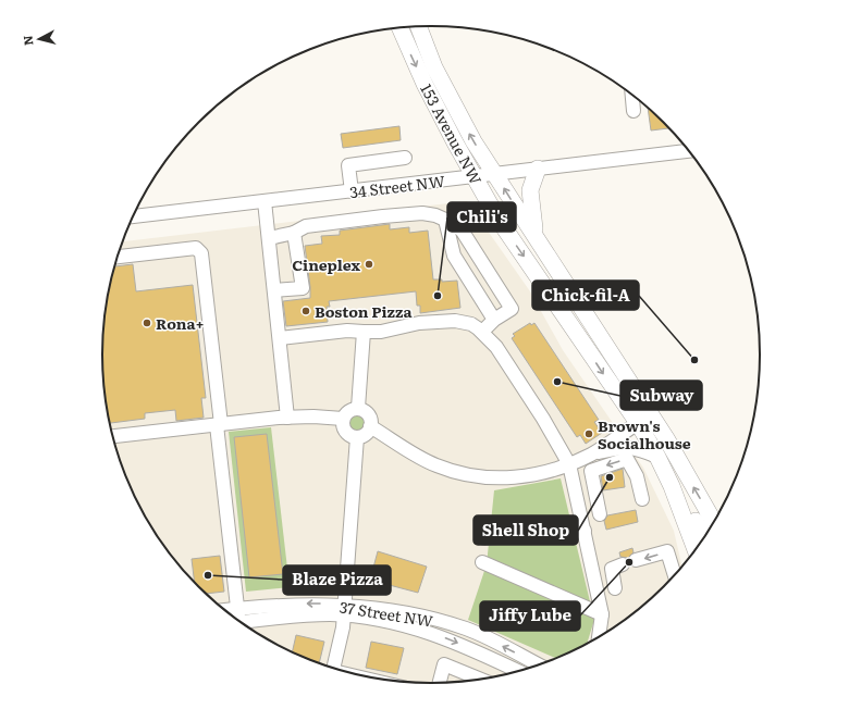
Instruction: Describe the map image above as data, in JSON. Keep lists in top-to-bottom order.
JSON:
{
  "streets": {
    "main road": ["153 Avenue NW"],
    "street": ["34 Street NW", "37 Street NW"]
  },
  "crossings": [
    ["153 Avenue NW", "34 Street NW"]
  ],
  "places": [
    "Cineplex",
    "Chili's",
    "Boston Pizza",
    "Rona+",
    "Chick-fil-A",
    "Subway",
    "Brown's Socialhouse",
    "Shell Shop",
    "Jiffy Lube",
    "Blaze Pizza"
  ],
  "north": "left"
}
